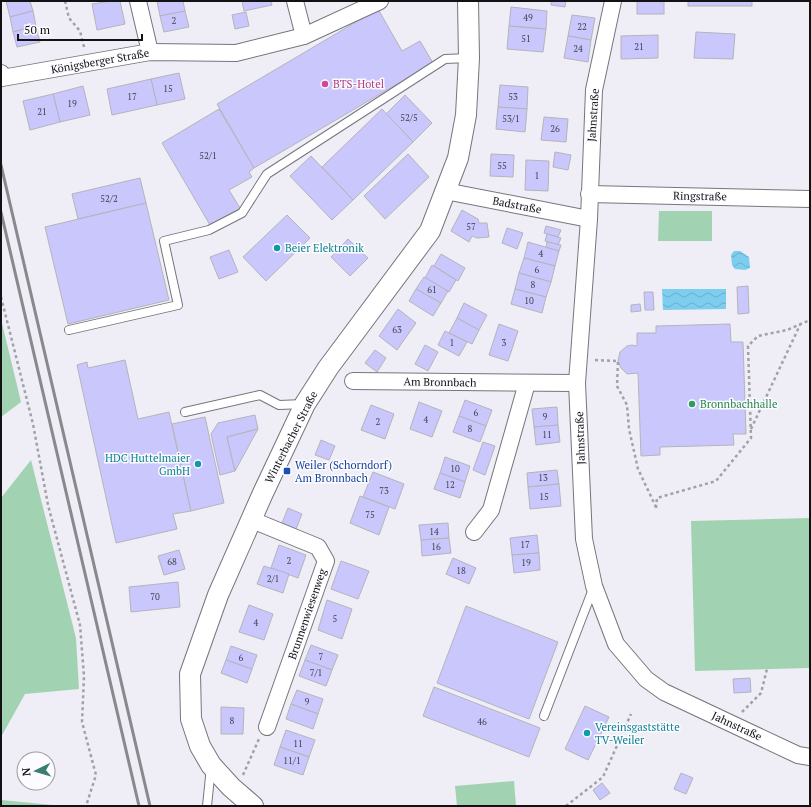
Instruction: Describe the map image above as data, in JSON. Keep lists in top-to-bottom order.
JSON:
{
  "streets": {
    "street": [
      "Königsberger Straße",
      "Jahnstraße",
      "Ringstraße",
      "Badstraße",
      "Am Bronnbach",
      "Winterbacher Straße",
      "Brunnenwiesenweg"
    ]
  },
  "crossings": [
    ["Jahnstraße", "Ringstraße"],
    ["Jahnstraße", "Badstraße"],
    ["Jahnstraße", "Am Bronnbach"],
    ["Badstraße", "Winterbacher Straße"],
    ["Winterbacher Straße", "Brunnenwiesenweg"]
  ],
  "places": {
    "other": [
      "BTS-Hotel",
      "Beier Elektronik",
      "Bronnbachhalle",
      "HDC Huttelmaier GmbH",
      "Vereinsgaststätte TV-Weiler"
    ],
    "transit": ["Weiler (Schorndorf) Am Bronnbach"]
  },
  "house_numbers": [
    "49",
    "2",
    "22",
    "51",
    "21",
    "24",
    "15",
    "17",
    "53",
    "19",
    "21",
    "52/5",
    "53/1",
    "26",
    "52/1",
    "55",
    "1",
    "52/2",
    "57",
    "4",
    "6",
    "8",
    "61",
    "10",
    "63",
    "1",
    "3",
    "6",
    "9",
    "4",
    "2",
    "8",
    "11",
    "10",
    "13",
    "12",
    "73",
    "15",
    "75",
    "14",
    "17",
    "16",
    "2",
    "68",
    "19",
    "18",
    "2/1",
    "70",
    "5",
    "4",
    "7",
    "6",
    "7/1",
    "9",
    "8",
    "46",
    "11",
    "11/1"
  ],
  "scale_bar": "50 m",
  "north": "left"
}
